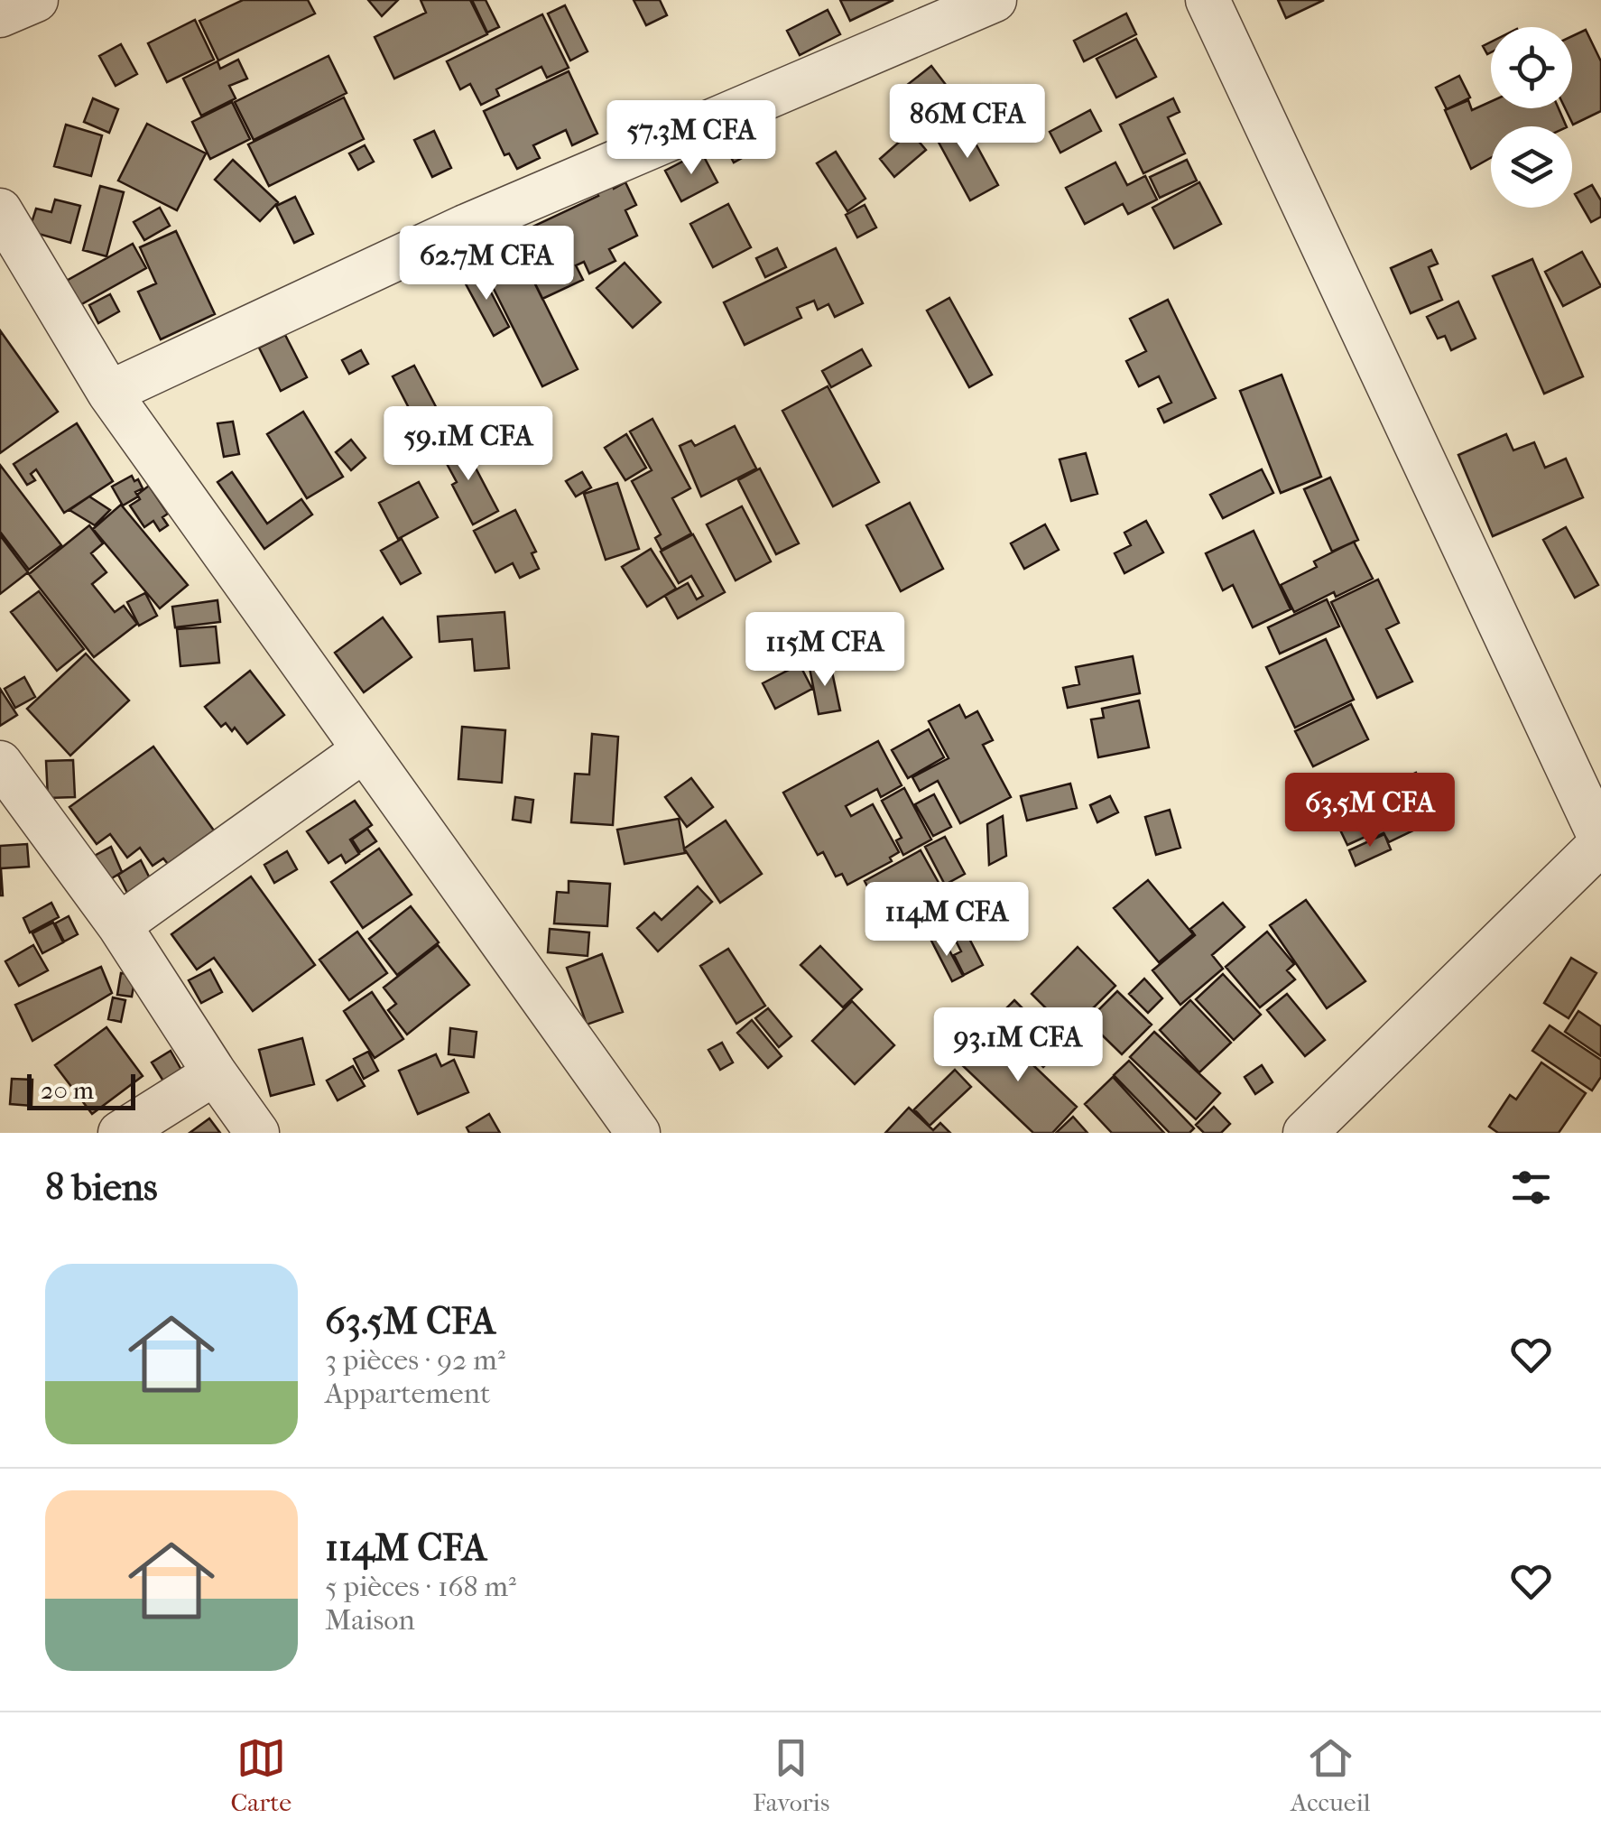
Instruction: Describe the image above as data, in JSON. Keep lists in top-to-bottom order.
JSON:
{
  "scale_bar": "20 m",
  "page": {
    "price": [
      "86M CFA",
      "57.3M CFA",
      "62.7M CFA",
      "59.1M CFA",
      "115M CFA",
      "63.5M CFA",
      "114M CFA",
      "93.1M CFA"
    ],
    "scale": "20 m",
    "heading": "8 biens",
    "list": [
      {
        "name": "63.5M CFA",
        "note": "3 pièces · 92 m² · Appartement"
      },
      {
        "name": "114M CFA",
        "note": "5 pièces · 168 m² · Maison"
      }
    ],
    "tabs": ["Carte", "Favoris", "Accueil"]
  }
}
